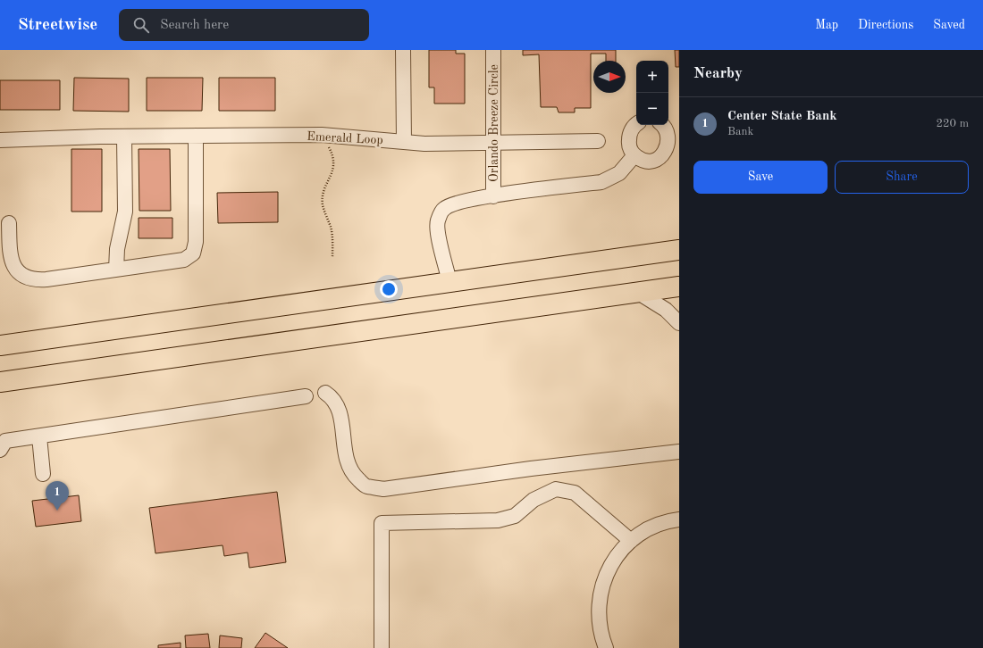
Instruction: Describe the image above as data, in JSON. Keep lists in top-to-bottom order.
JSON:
{
  "streets": {
    "street": ["Orlando Breeze Circle", "Emerald Loop"]
  },
  "crossings": [
    ["Orlando Breeze Circle", "Emerald Loop"]
  ],
  "north": "right",
  "page": {
    "header": "Streetwise",
    "search": "Search here",
    "nav": ["Map", "Directions", "Saved"],
    "heading": "Nearby",
    "map_buttons": ["+", "−"],
    "list": [
      {
        "mark": "1",
        "name": "Center State Bank",
        "note": "Bank",
        "value": "220 m"
      }
    ],
    "buttons": ["Save", "Share"],
    "pins": "1"
  }
}
